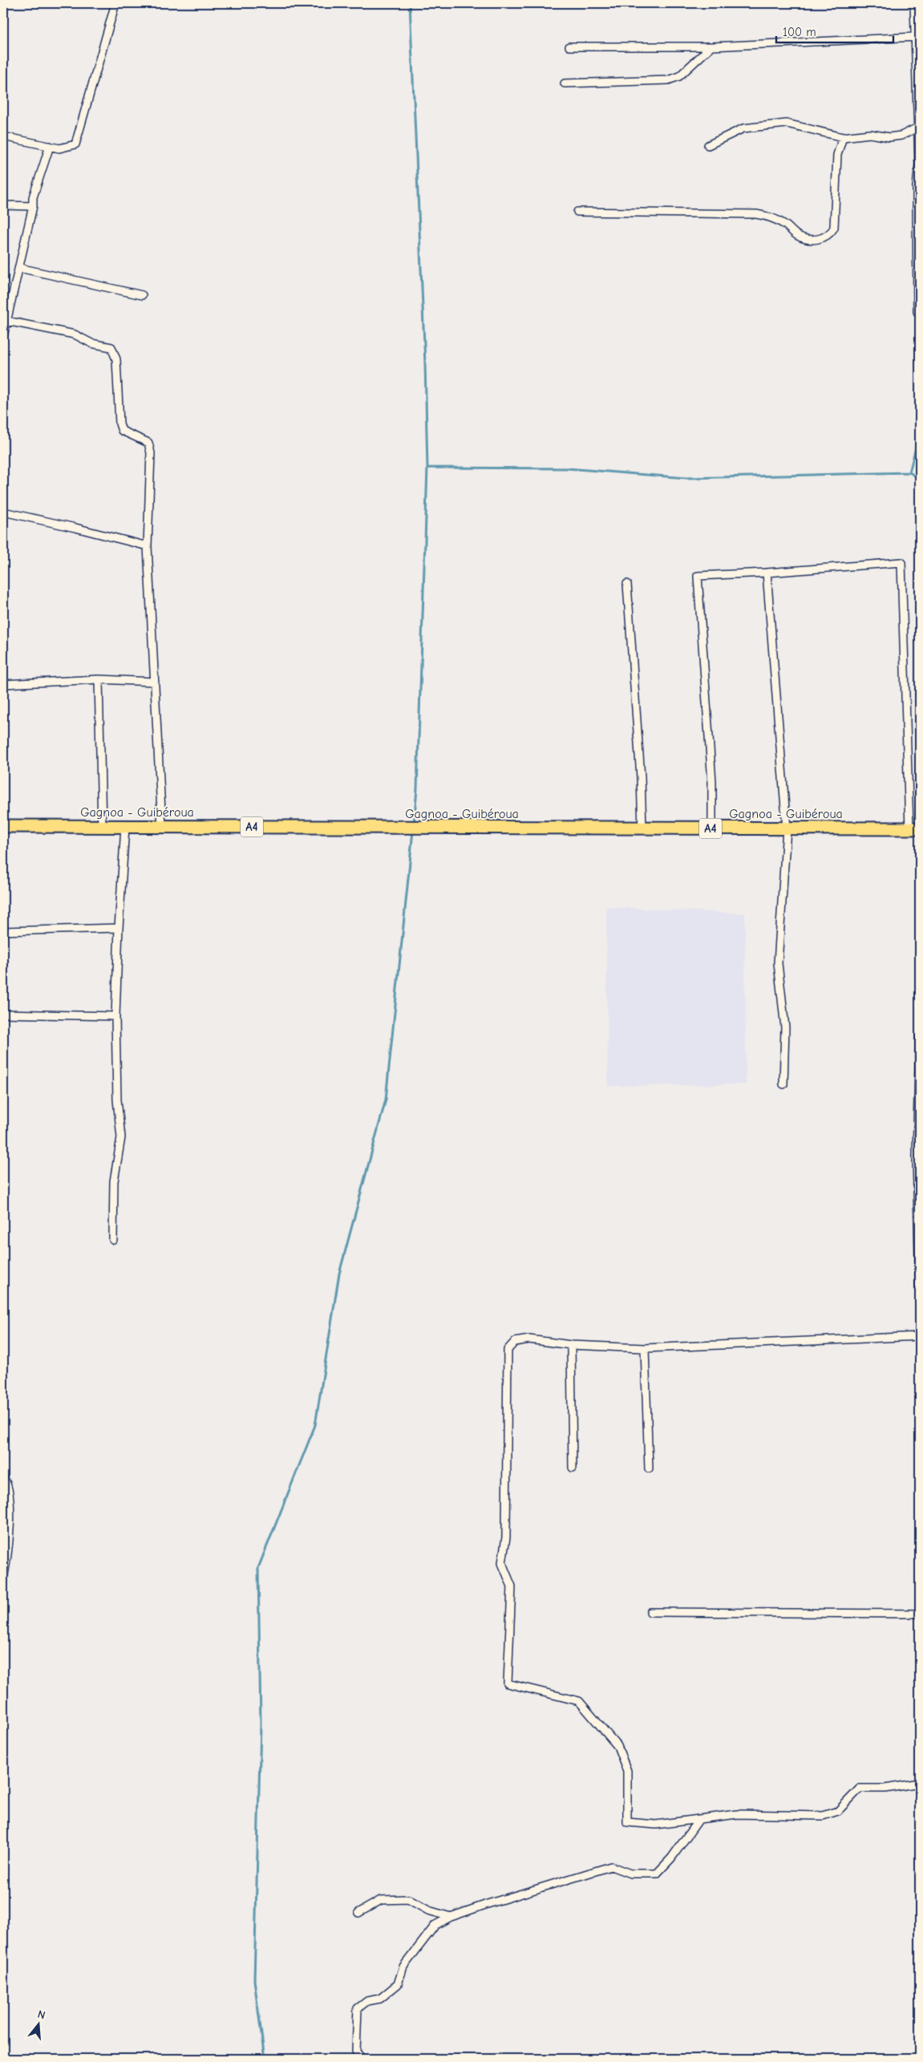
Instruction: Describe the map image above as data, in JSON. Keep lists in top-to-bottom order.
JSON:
{
  "streets": {
    "main road": ["Gagnoa - Guibéroua", "A4"]
  },
  "scale_bar": "100 m",
  "north": "top"
}
